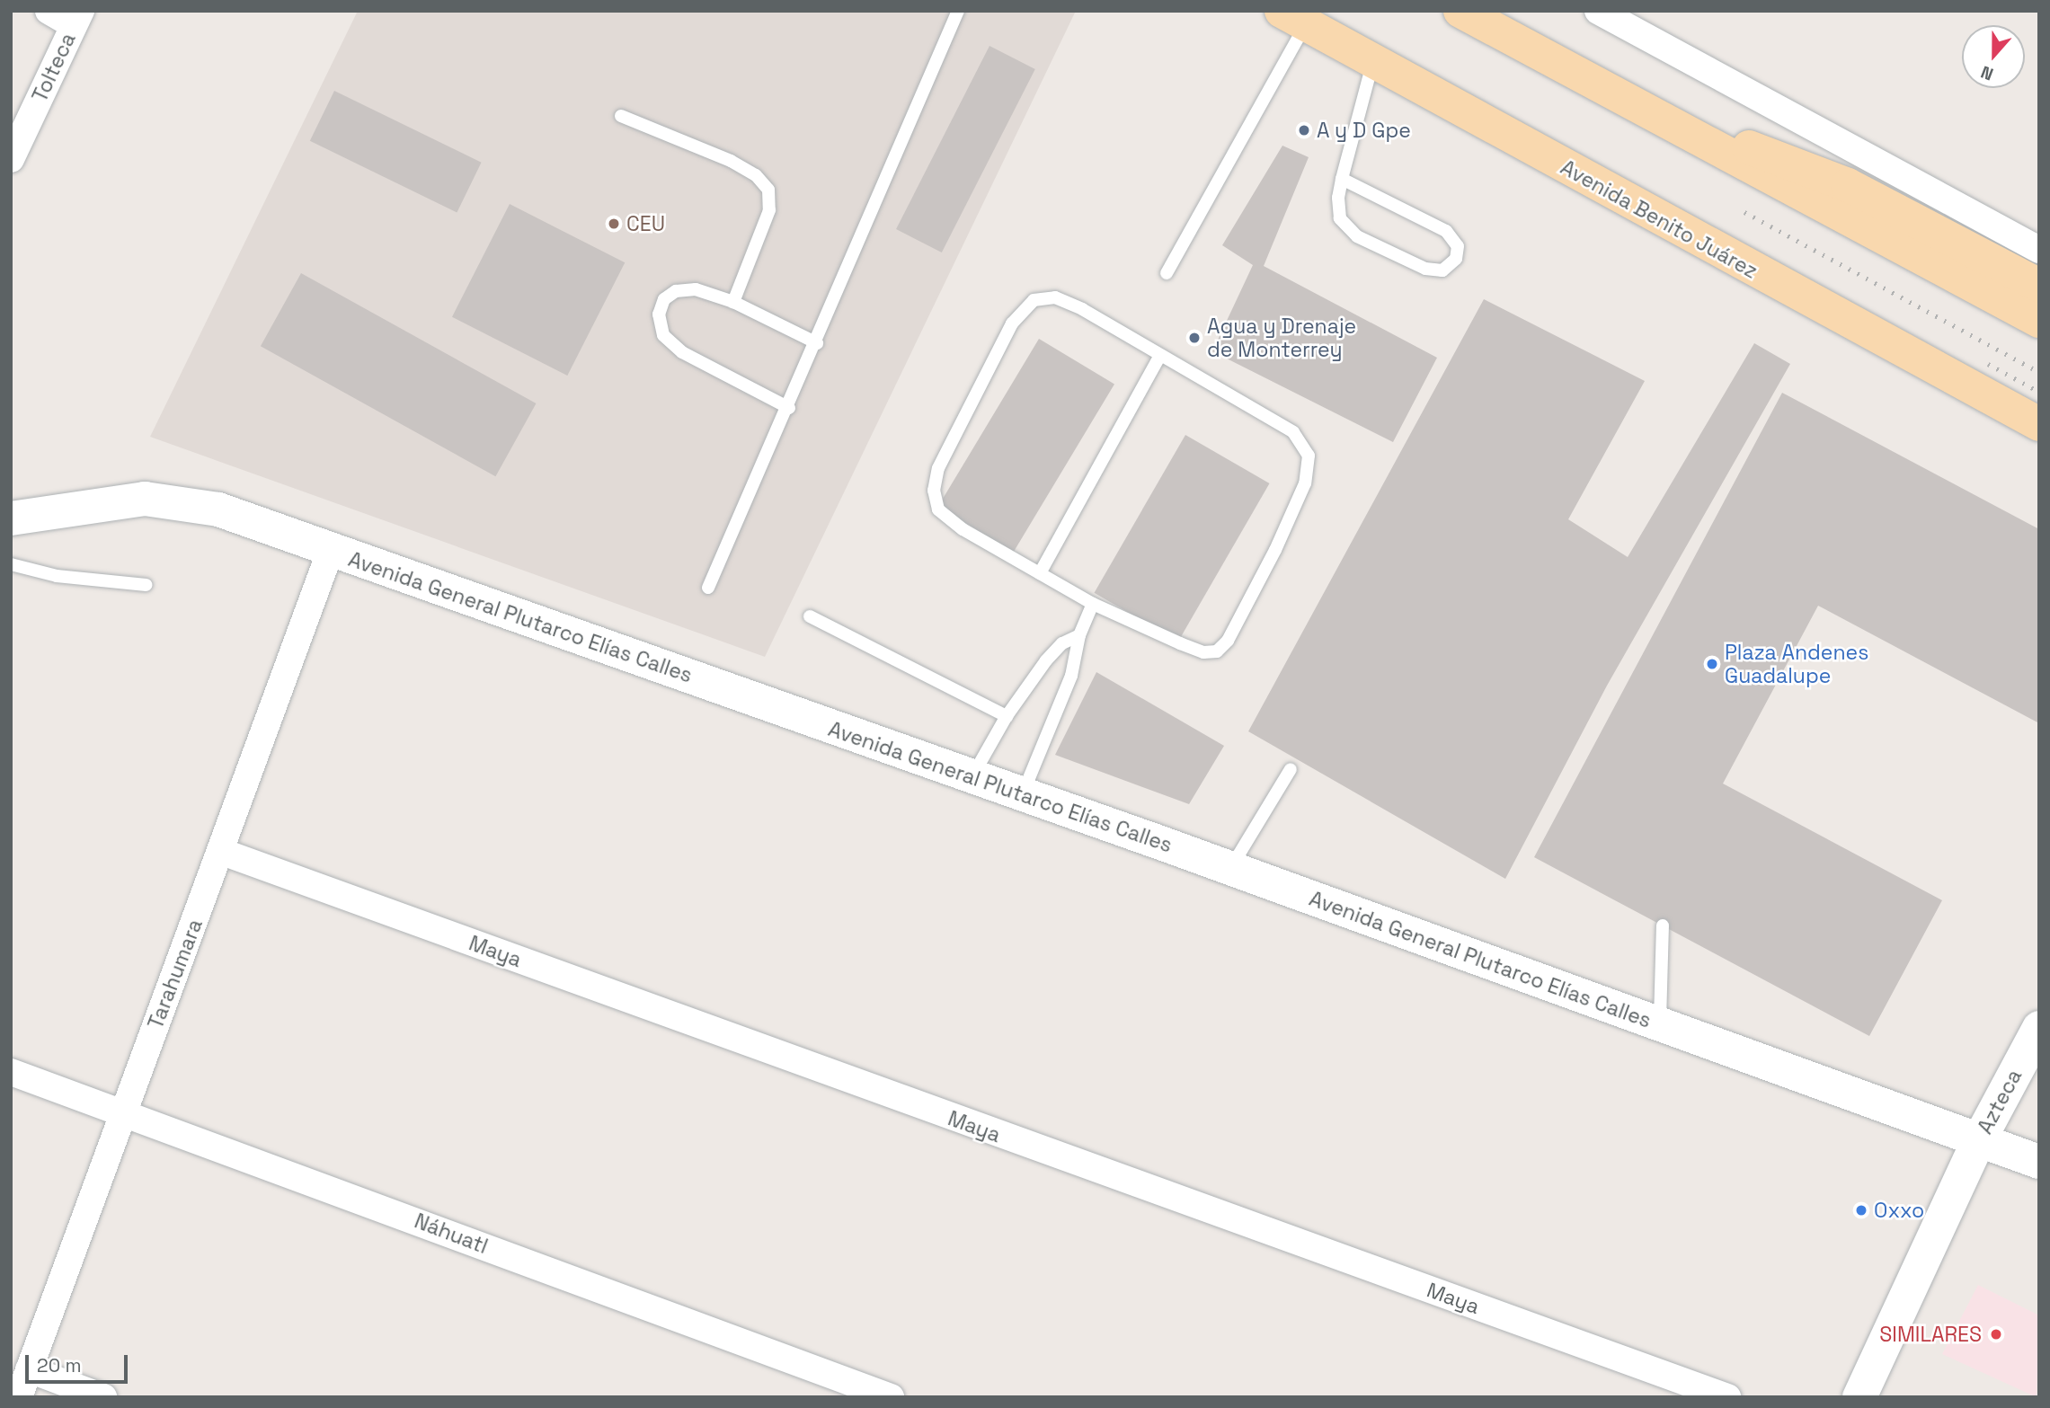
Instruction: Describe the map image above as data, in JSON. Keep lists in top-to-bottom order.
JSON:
{
  "streets": {
    "main road": ["Avenida Benito Juárez"],
    "street": [
      "Tolteca",
      "Avenida General Plutarco Elías Calles",
      "Maya",
      "Tarahumara",
      "Azteca",
      "Náhuatl"
    ]
  },
  "crossings": [
    ["Avenida General Plutarco Elías Calles", "Tarahumara"],
    ["Avenida General Plutarco Elías Calles", "Azteca"],
    ["Maya", "Tarahumara"],
    ["Tarahumara", "Náhuatl"]
  ],
  "places": [
    "A y D Gpe",
    "CEU",
    "Agua y Drenaje de Monterrey",
    "Plaza Andenes Guadalupe",
    "Oxxo",
    "SIMILARES"
  ],
  "scale_bar": "20 m",
  "north": "bottom"
}
